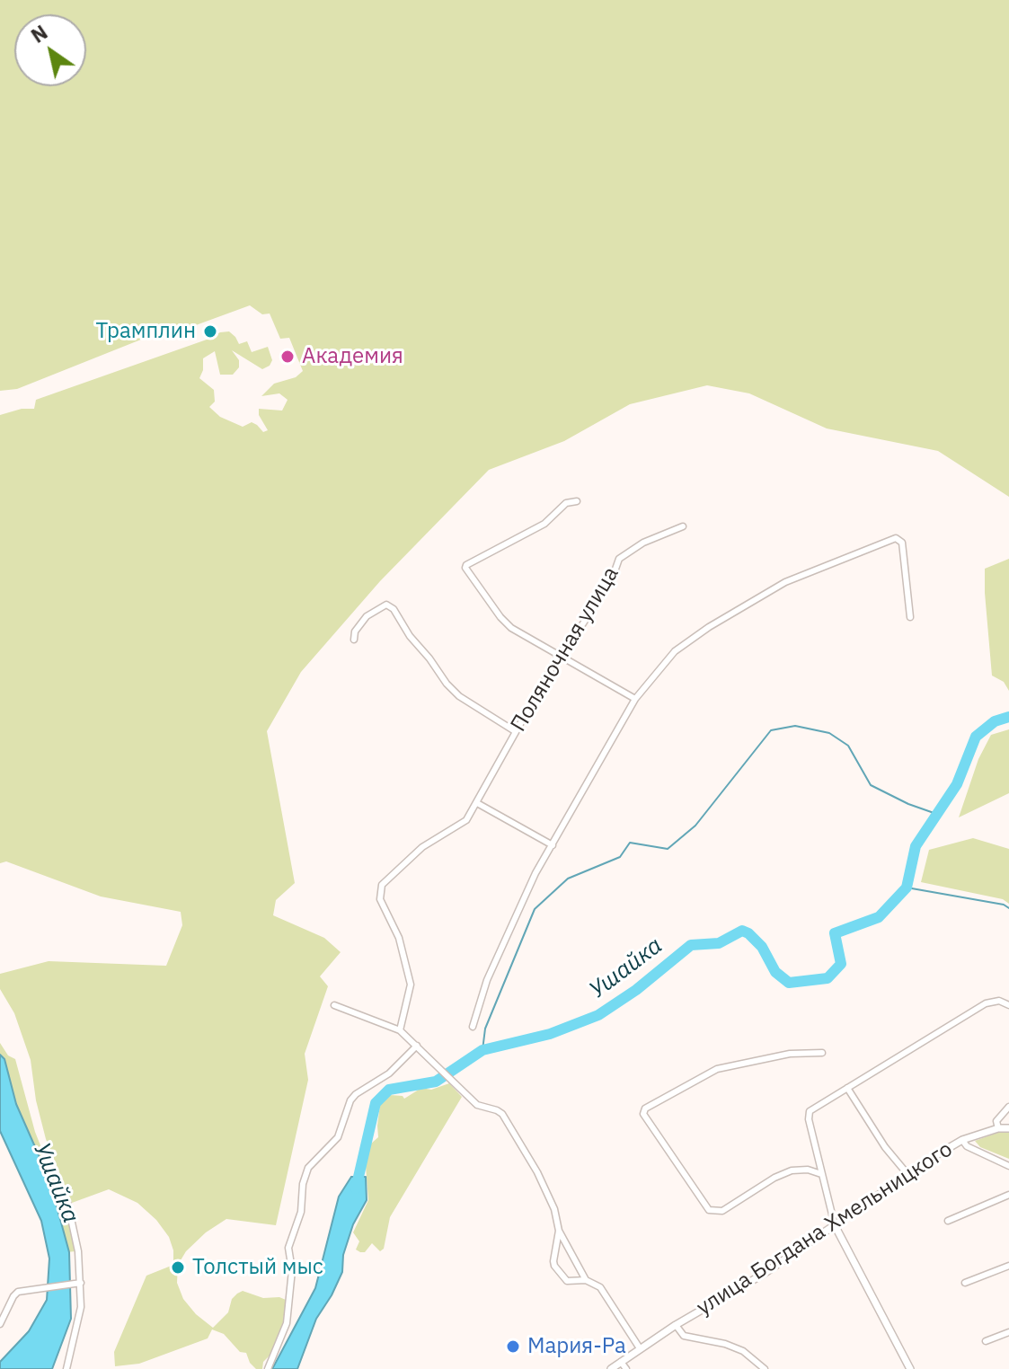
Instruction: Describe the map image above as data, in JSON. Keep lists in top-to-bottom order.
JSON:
{
  "streets": {
    "street": ["Поляночная улица", "улица Богдана Хмельницкого"]
  },
  "water": ["Ушайка"],
  "places": [
    "Трамплин",
    "Академия",
    "Толстый мыс",
    "Мария-Ра"
  ],
  "north": "top left"
}
